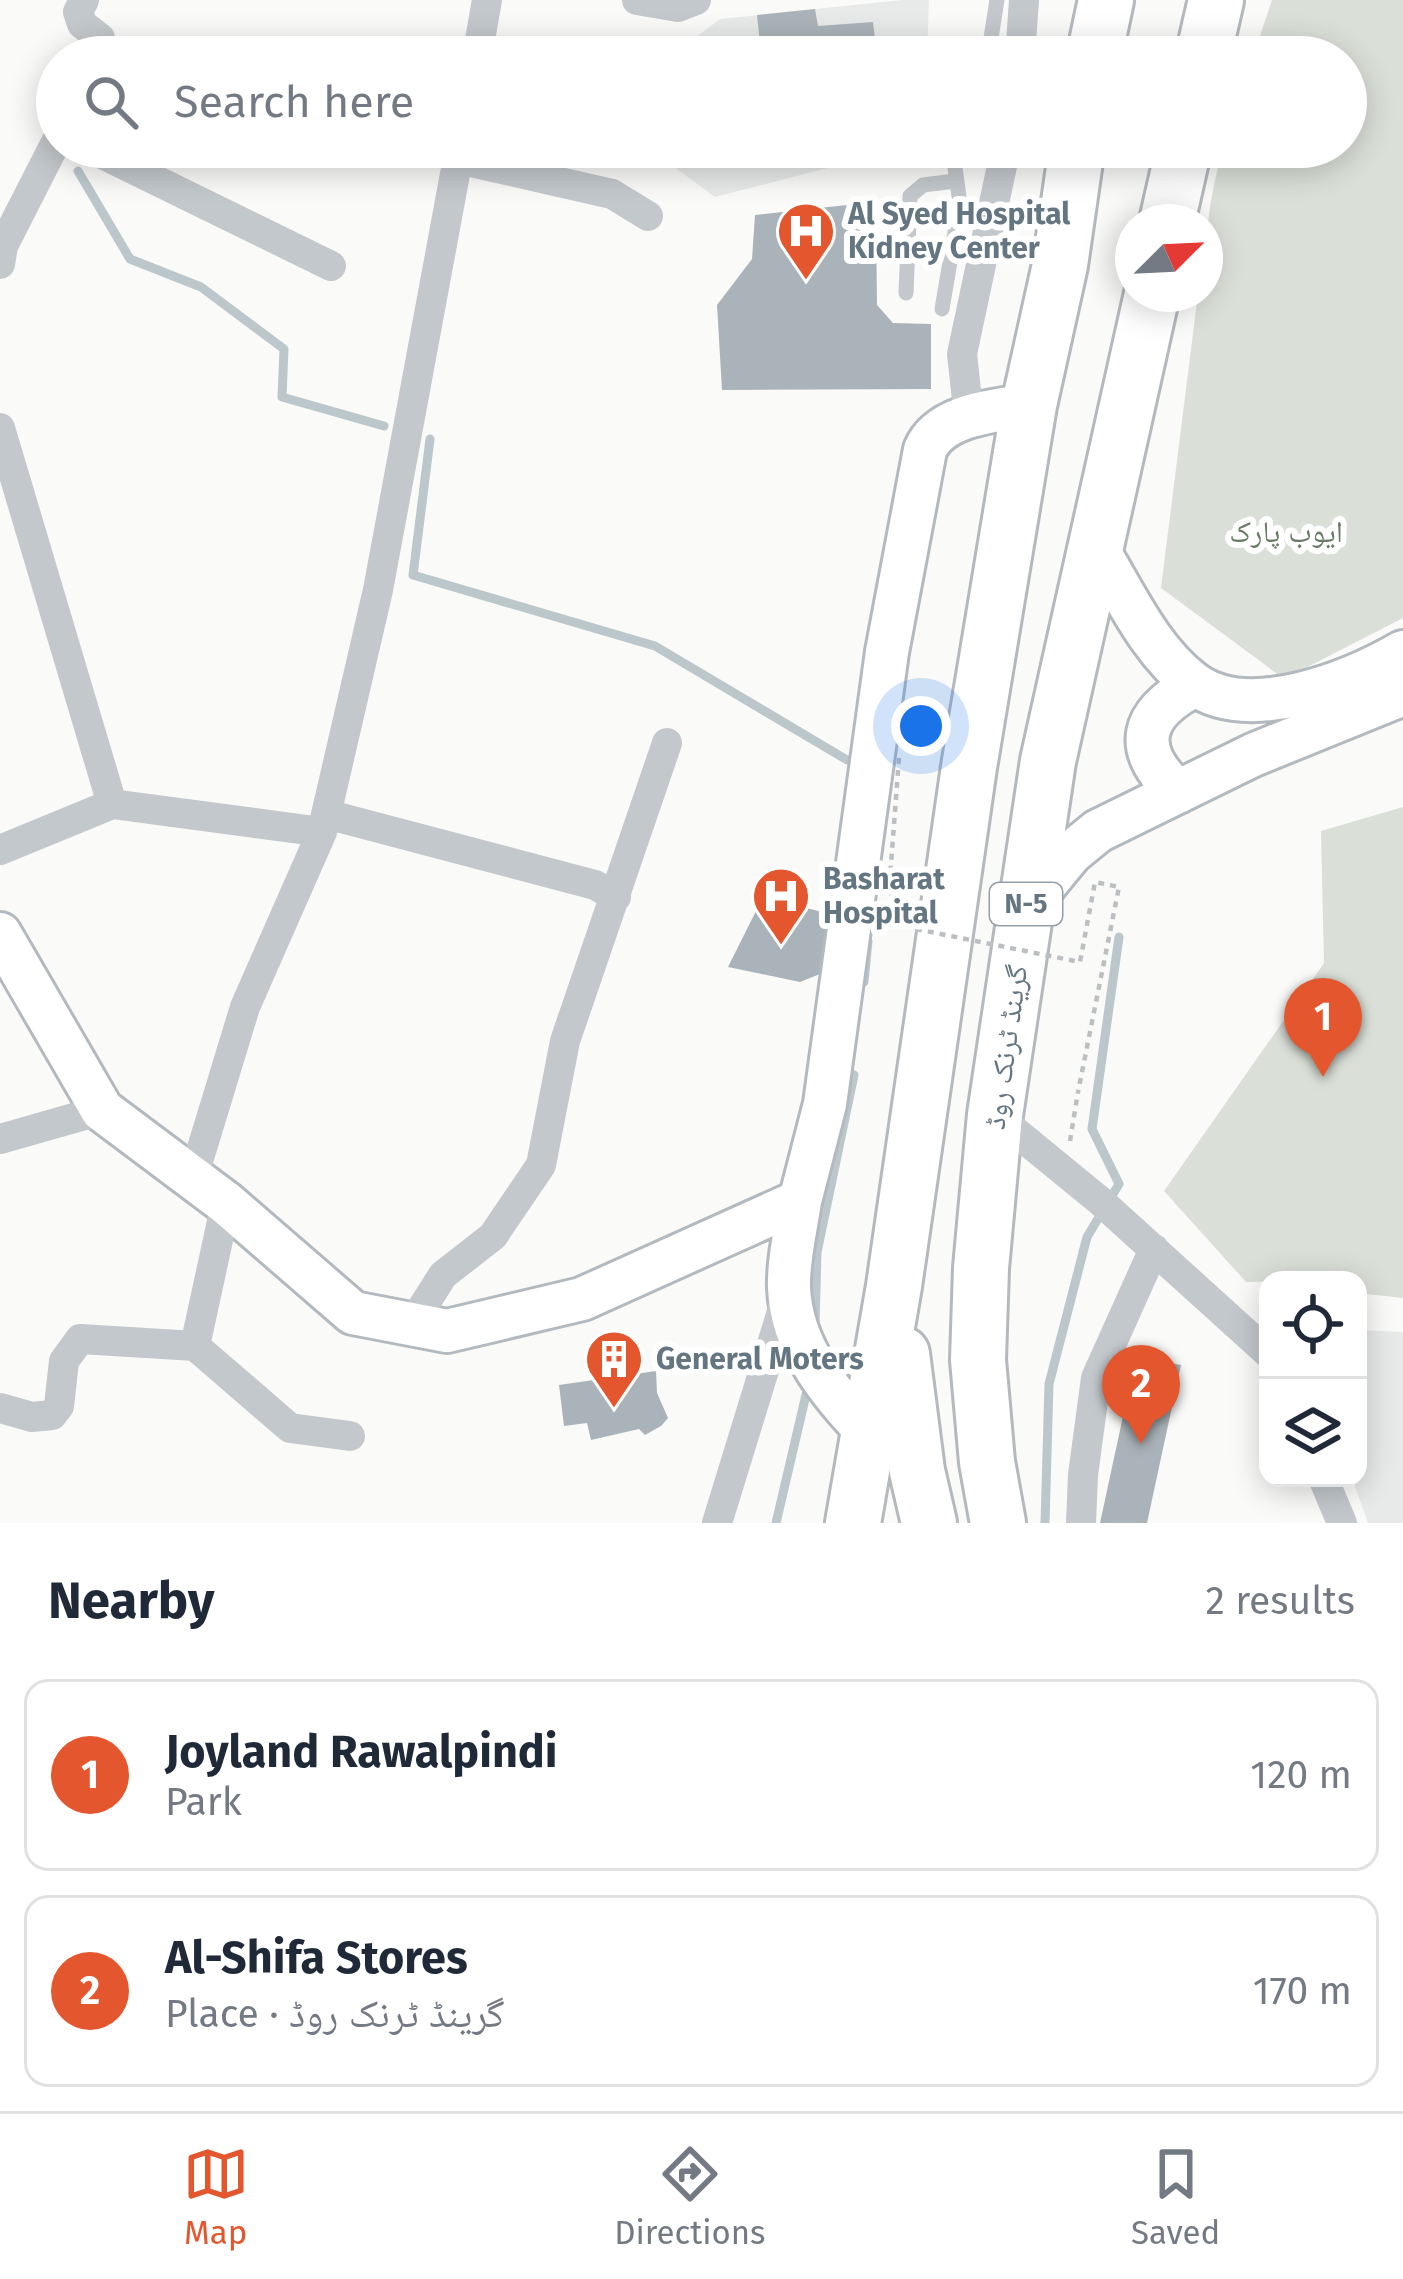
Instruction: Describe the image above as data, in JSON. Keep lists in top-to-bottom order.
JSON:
{
  "streets": {
    "highway": ["N-5", "گرینڈ ٹرنک روڈ"]
  },
  "parks": ["ایوب پارک"],
  "places": {
    "hospital": ["Al Syed Hospital Kidney Center", "Basharat Hospital"],
    "building": ["General Moters"]
  },
  "north": "top right",
  "page": {
    "search": "Search here",
    "pins": ["1", "2"],
    "heading": ["Nearby", "2 results"],
    "list": [
      {
        "mark": "1",
        "name": "Joyland Rawalpindi",
        "note": "Park",
        "value": "120 m"
      },
      {
        "mark": "2",
        "name": "Al-Shifa Stores",
        "note": "Place · گرینڈ ٹرنک روڈ",
        "value": "170 m"
      }
    ],
    "nav": ["Map", "Directions", "Saved"]
  }
}
